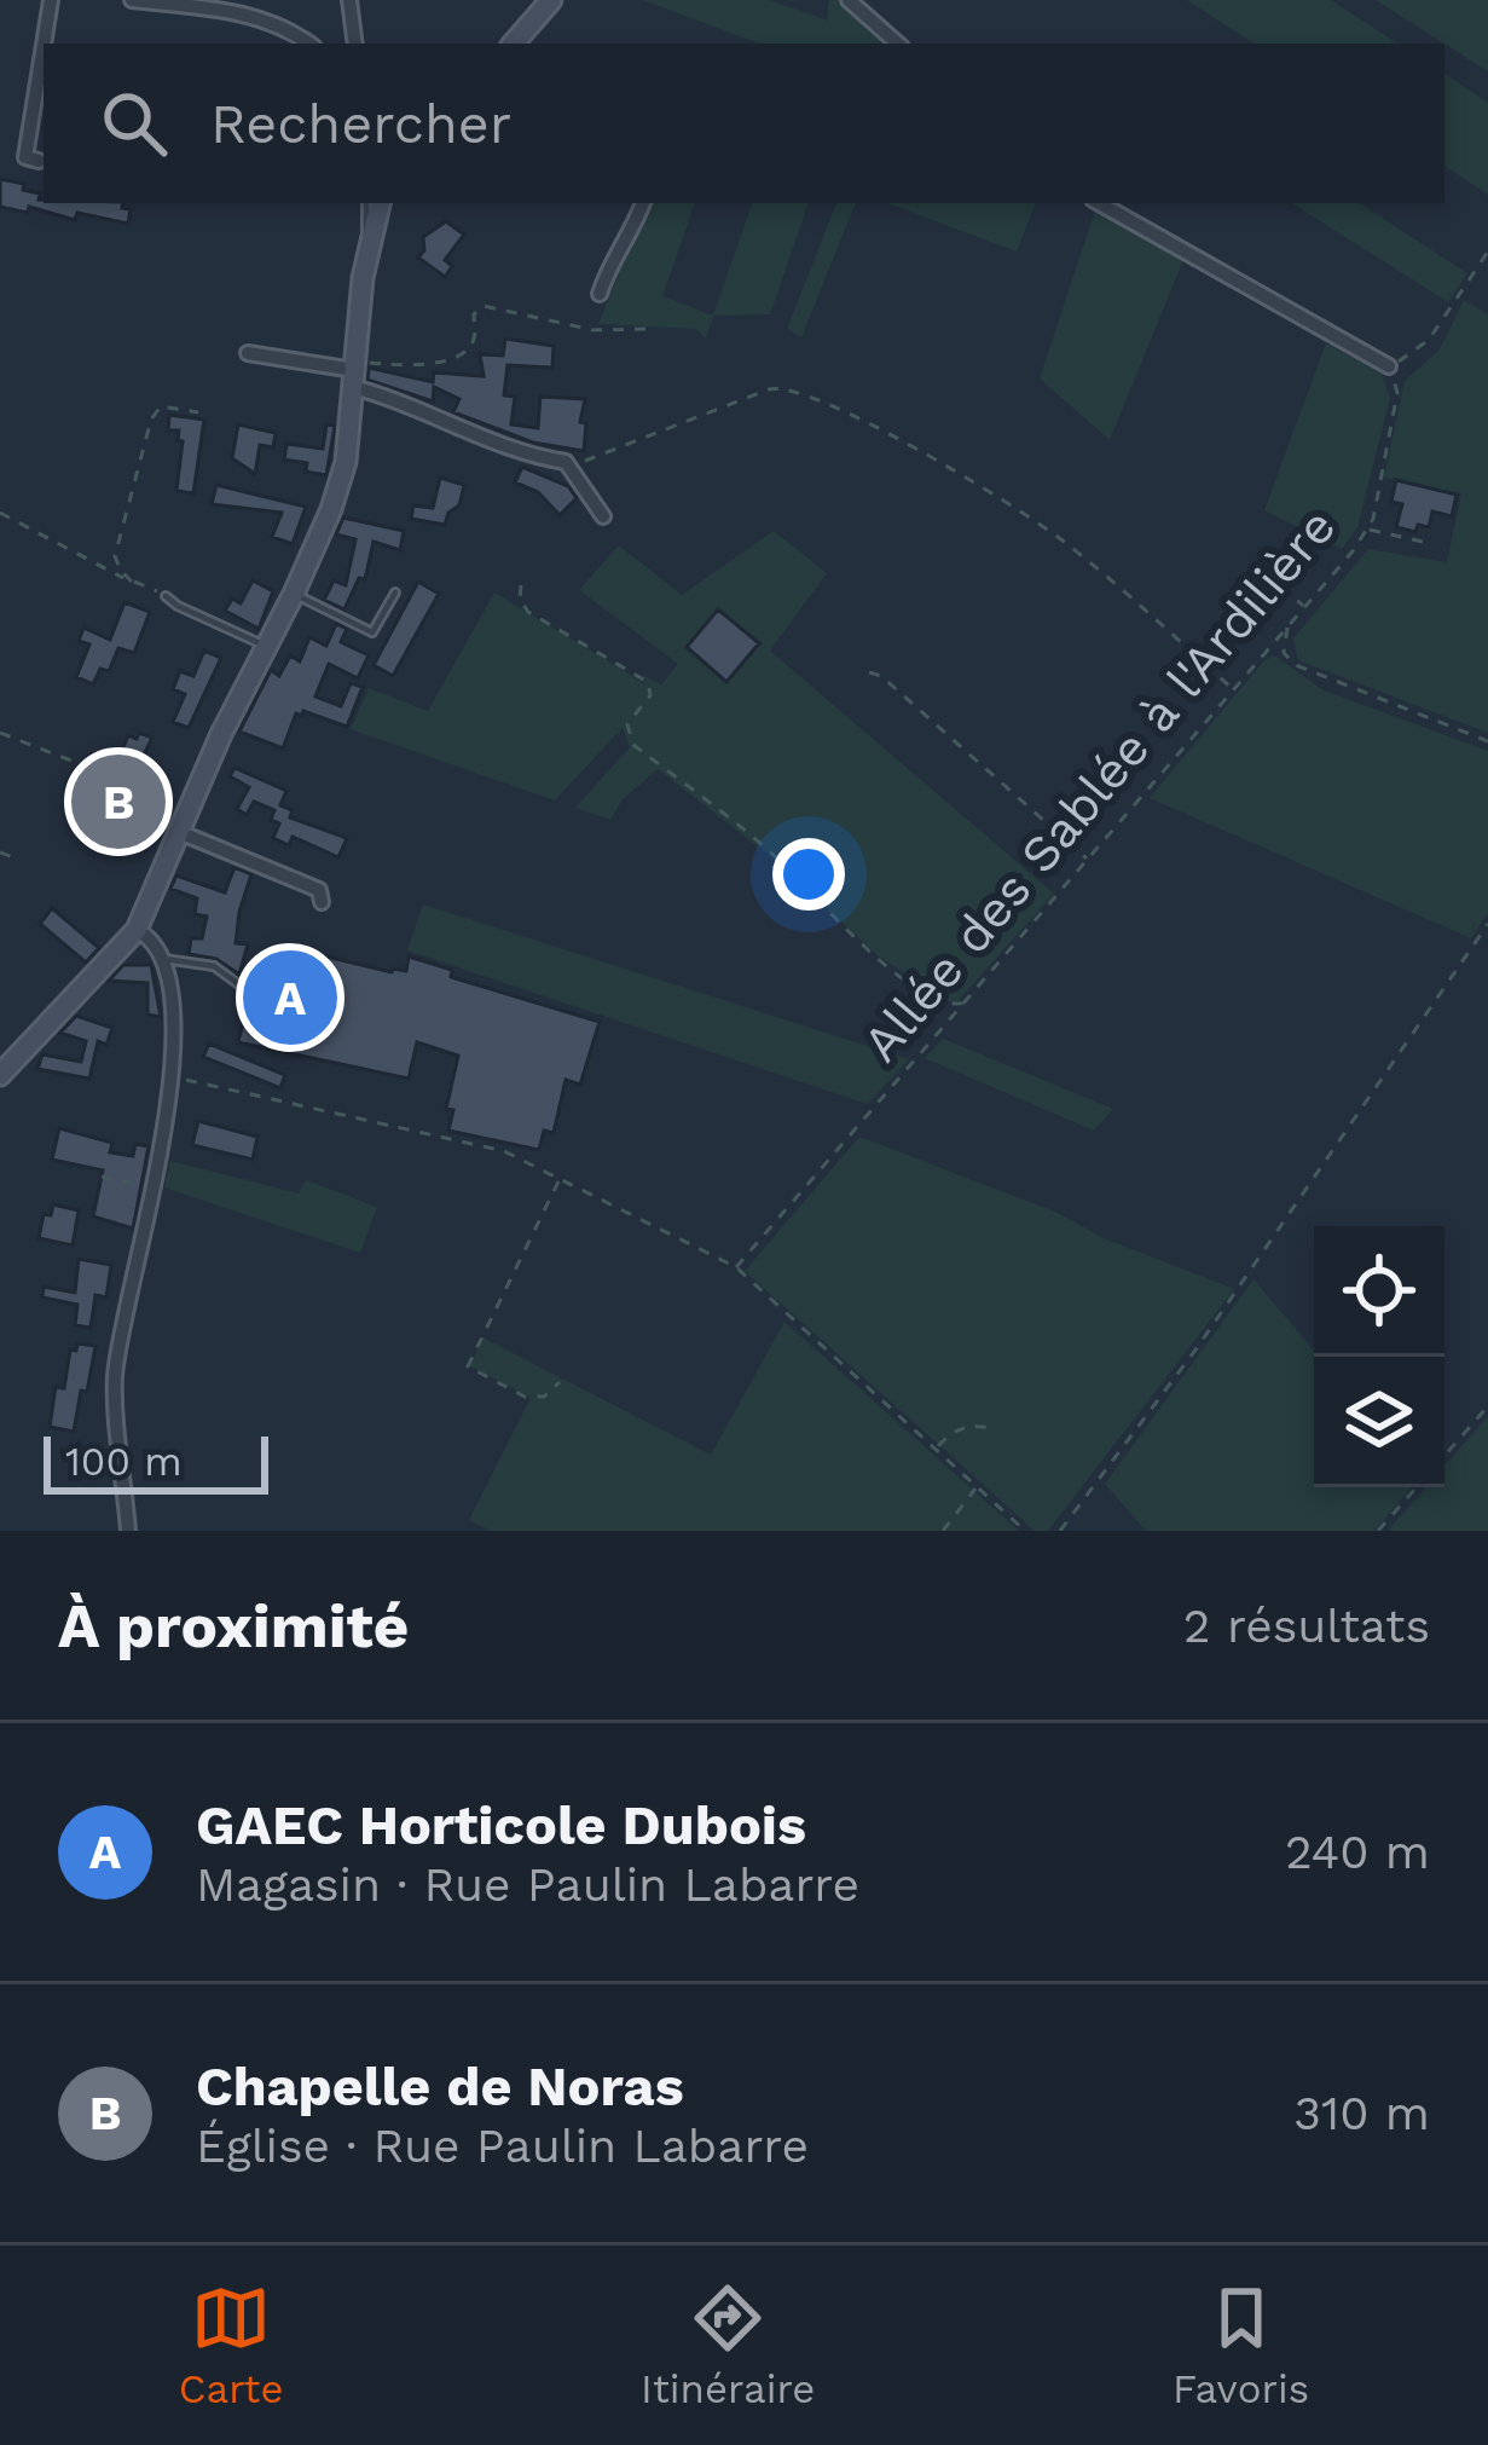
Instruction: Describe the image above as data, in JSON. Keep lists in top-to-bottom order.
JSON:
{
  "streets": {
    "path": ["Allée des Sablée à l'Ardilière"]
  },
  "scale_bar": "100 m",
  "page": {
    "search": "Rechercher",
    "pins": ["B", "A"],
    "scale": "100 m",
    "heading": ["À proximité", "2 résultats"],
    "list": [
      {
        "mark": "A",
        "name": "GAEC Horticole Dubois",
        "note": "Magasin · Rue Paulin Labarre",
        "value": "240 m"
      },
      {
        "mark": "B",
        "name": "Chapelle de Noras",
        "note": "Église · Rue Paulin Labarre",
        "value": "310 m"
      }
    ],
    "nav": ["Carte", "Itinéraire", "Favoris"]
  }
}
